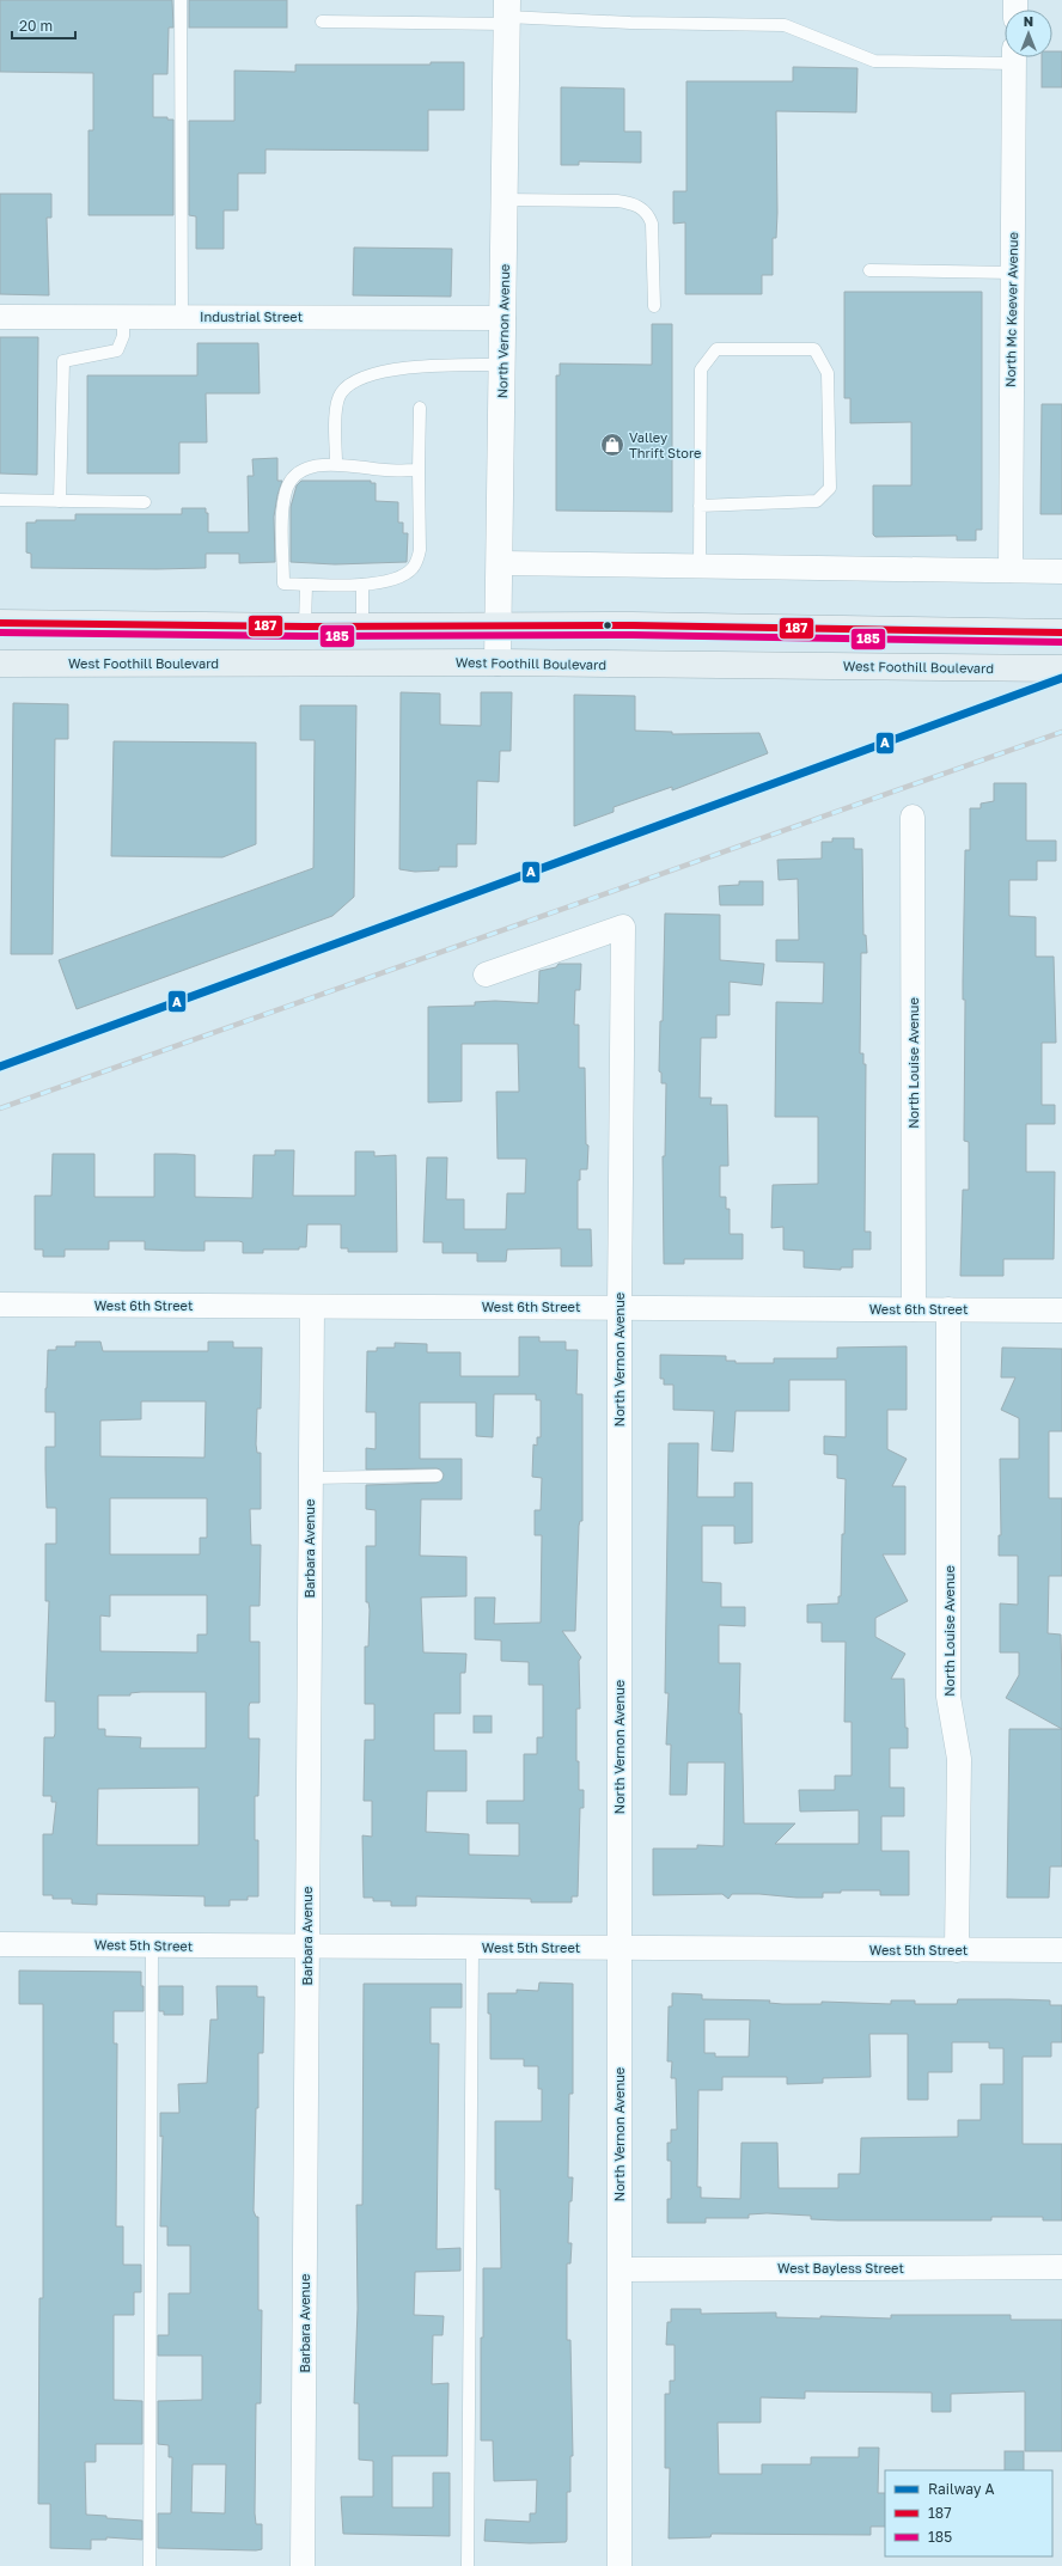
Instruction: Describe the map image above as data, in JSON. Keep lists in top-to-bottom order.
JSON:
{
  "streets": {
    "main road": ["West Foothill Boulevard"],
    "street": [
      "North Mc Keever Avenue",
      "Industrial Street",
      "North Vernon Avenue",
      "North Louise Avenue",
      "West 6th Street",
      "Barbara Avenue",
      "West 5th Street",
      "West Bayless Street"
    ]
  },
  "crossings": [
    ["Industrial Street", "North Vernon Avenue"],
    ["North Vernon Avenue", "West Foothill Boulevard"],
    ["North Vernon Avenue", "West 6th Street"],
    ["North Vernon Avenue", "West 5th Street"],
    ["North Vernon Avenue", "West Bayless Street"],
    ["North Louise Avenue", "West 6th Street"],
    ["North Louise Avenue", "West 5th Street"],
    ["West 6th Street", "Barbara Avenue"],
    ["Barbara Avenue", "West 5th Street"]
  ],
  "places": {
    "shop": ["Valley Thrift Store"]
  },
  "lines": ["transit line 187", "transit line 185", "rail line A"],
  "legend": ["Railway A", "187", "185"],
  "scale_bar": "20 m",
  "north": "top"
}
